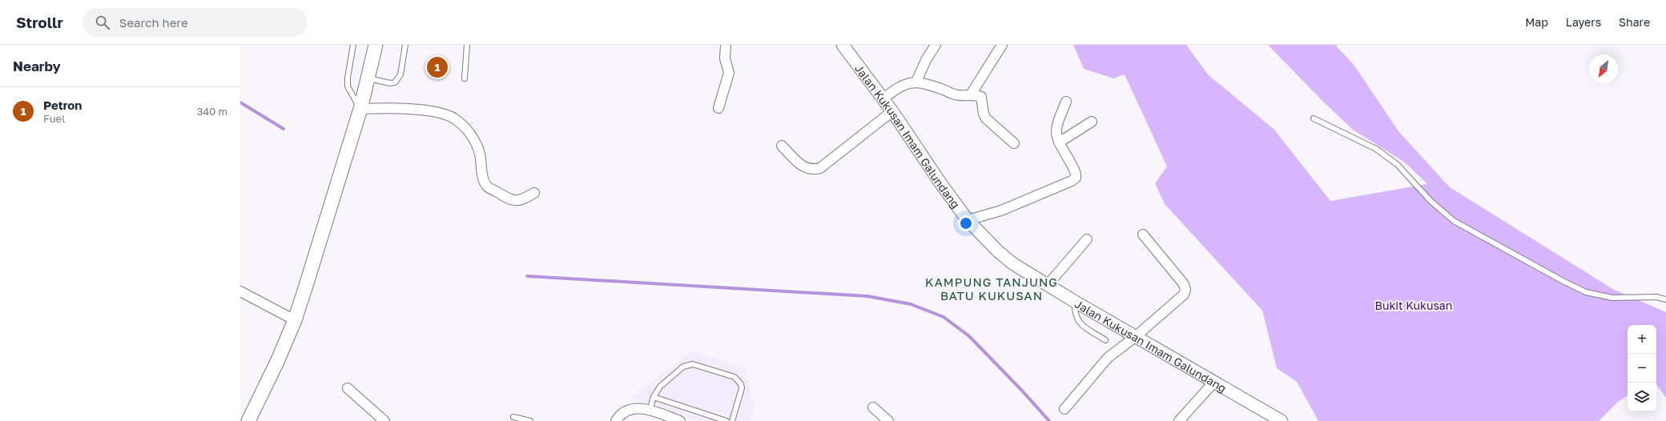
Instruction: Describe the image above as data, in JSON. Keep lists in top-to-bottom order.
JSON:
{
  "streets": {
    "street": ["Jalan Kukusan Imam Galundang"]
  },
  "districts": ["KAMPUNG TANJUNG BATU KUKUSAN"],
  "parks": ["Bukit Kukusan"],
  "north": "bottom left",
  "page": {
    "header": "Strollr",
    "search": "Search here",
    "nav": ["Map", "Layers", "Share"],
    "heading": "Nearby",
    "pins": "1",
    "list": [
      {
        "mark": "1",
        "name": "Petron",
        "note": "Fuel",
        "value": "340 m"
      }
    ],
    "map_buttons": ["+", "−"]
  }
}
